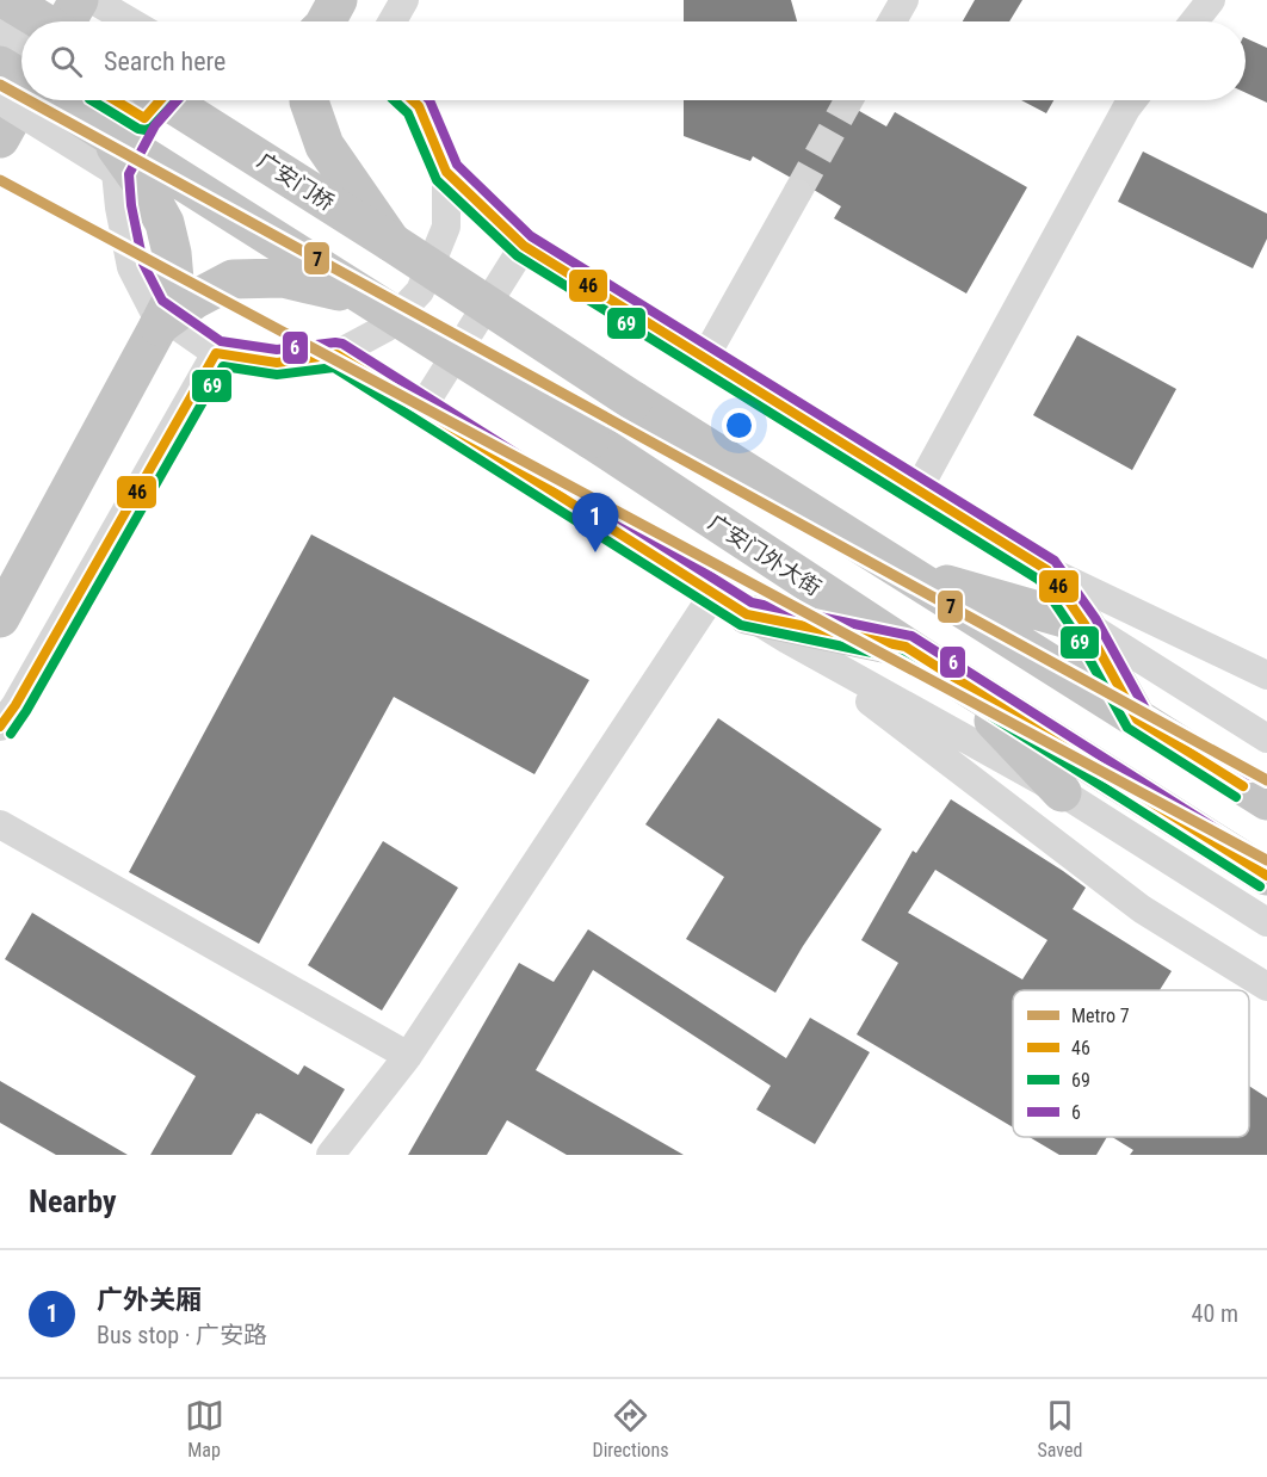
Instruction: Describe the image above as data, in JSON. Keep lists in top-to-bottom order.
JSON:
{
  "streets": {
    "highway": ["广安门桥", "广安门外大街"]
  },
  "lines": [
    "metro line 7",
    "transit line 46",
    "transit line 69",
    "transit line 6"
  ],
  "legend": [
    "Metro 7",
    "46",
    "69",
    "6"
  ],
  "page": {
    "search": "Search here",
    "pins": "1",
    "heading": "Nearby",
    "list": [
      {
        "mark": "1",
        "name": "广外关厢",
        "note": "Bus stop · 广安路",
        "value": "40 m"
      }
    ],
    "nav": ["Map", "Directions", "Saved"]
  }
}
